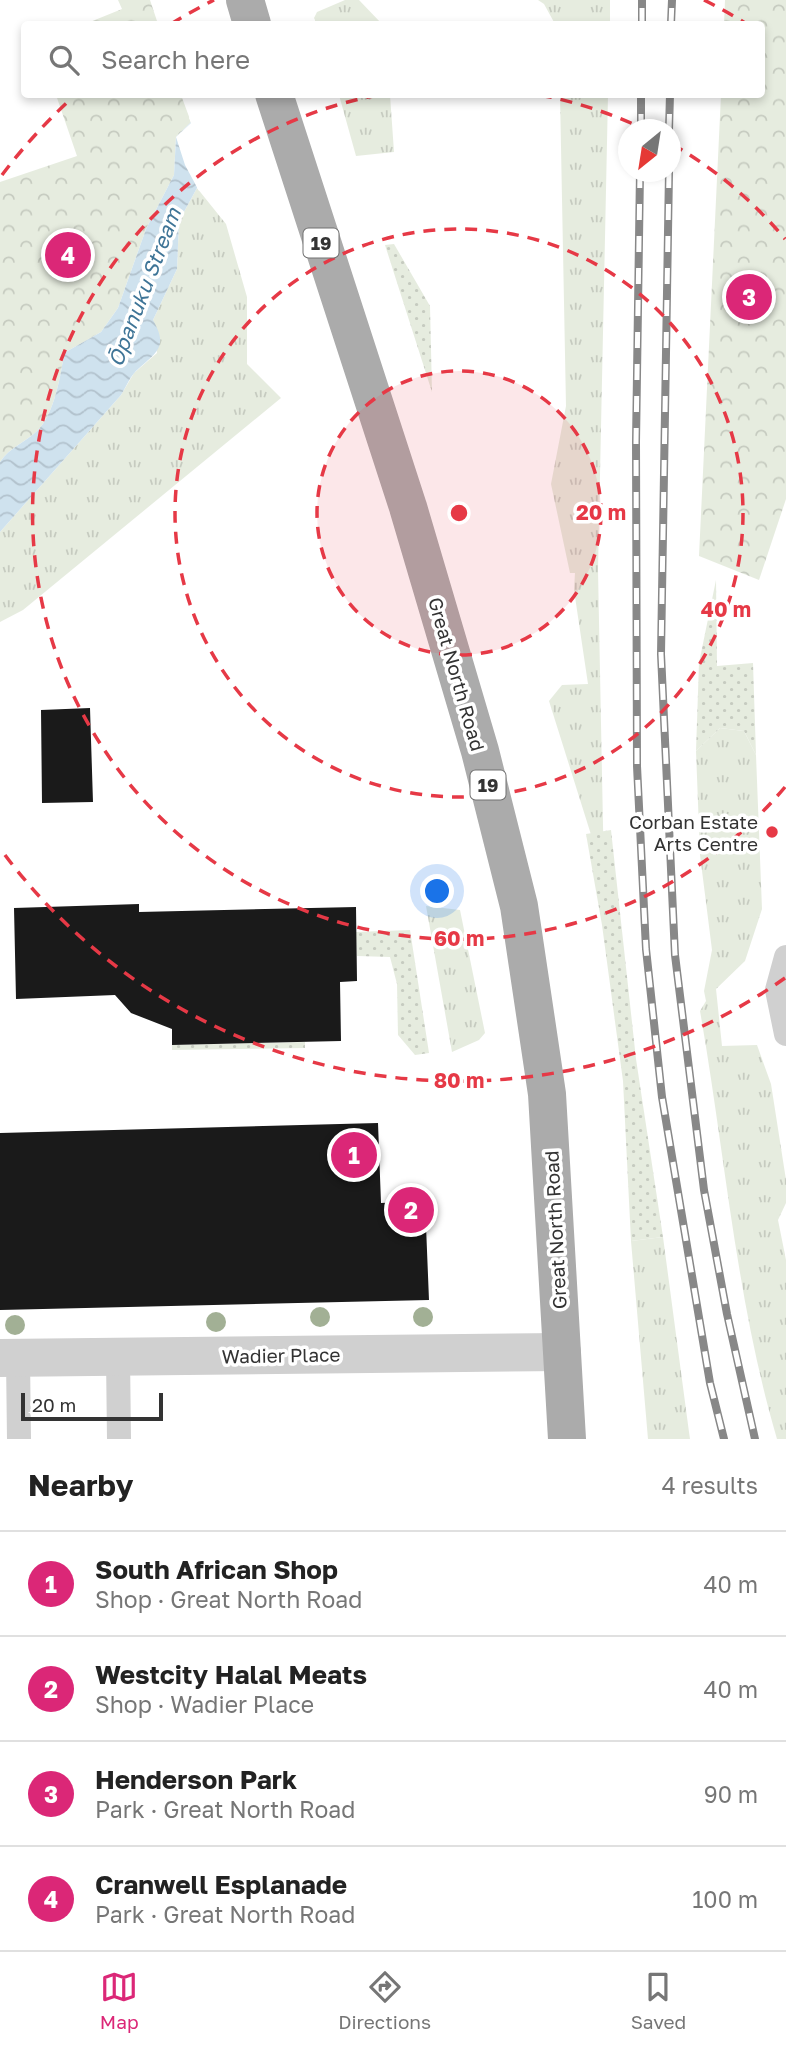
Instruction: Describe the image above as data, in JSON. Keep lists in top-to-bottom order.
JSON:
{
  "streets": {
    "main road": ["19", "Great North Road"],
    "street": ["Wadier Place"]
  },
  "crossings": [
    ["Great North Road", "Wadier Place"]
  ],
  "water": ["Ōpanuku Stream"],
  "places": ["Corban Estate Arts Centre"],
  "scale_bar": "20 m",
  "north": "bottom left",
  "page": {
    "search": "Search here",
    "pins": [
      "4",
      "3",
      "1",
      "2"
    ],
    "scale": "20 m",
    "heading": ["Nearby", "4 results"],
    "list": [
      {
        "mark": "1",
        "name": "South African Shop",
        "note": "Shop · Great North Road",
        "value": "40 m"
      },
      {
        "mark": "2",
        "name": "Westcity Halal Meats",
        "note": "Shop · Wadier Place",
        "value": "40 m"
      },
      {
        "mark": "3",
        "name": "Henderson Park",
        "note": "Park · Great North Road",
        "value": "90 m"
      },
      {
        "mark": "4",
        "name": "Cranwell Esplanade",
        "note": "Park · Great North Road",
        "value": "100 m"
      }
    ],
    "nav": ["Map", "Directions", "Saved"]
  },
  "rings": [
    "20 m",
    "40 m",
    "60 m",
    "80 m"
  ]
}
